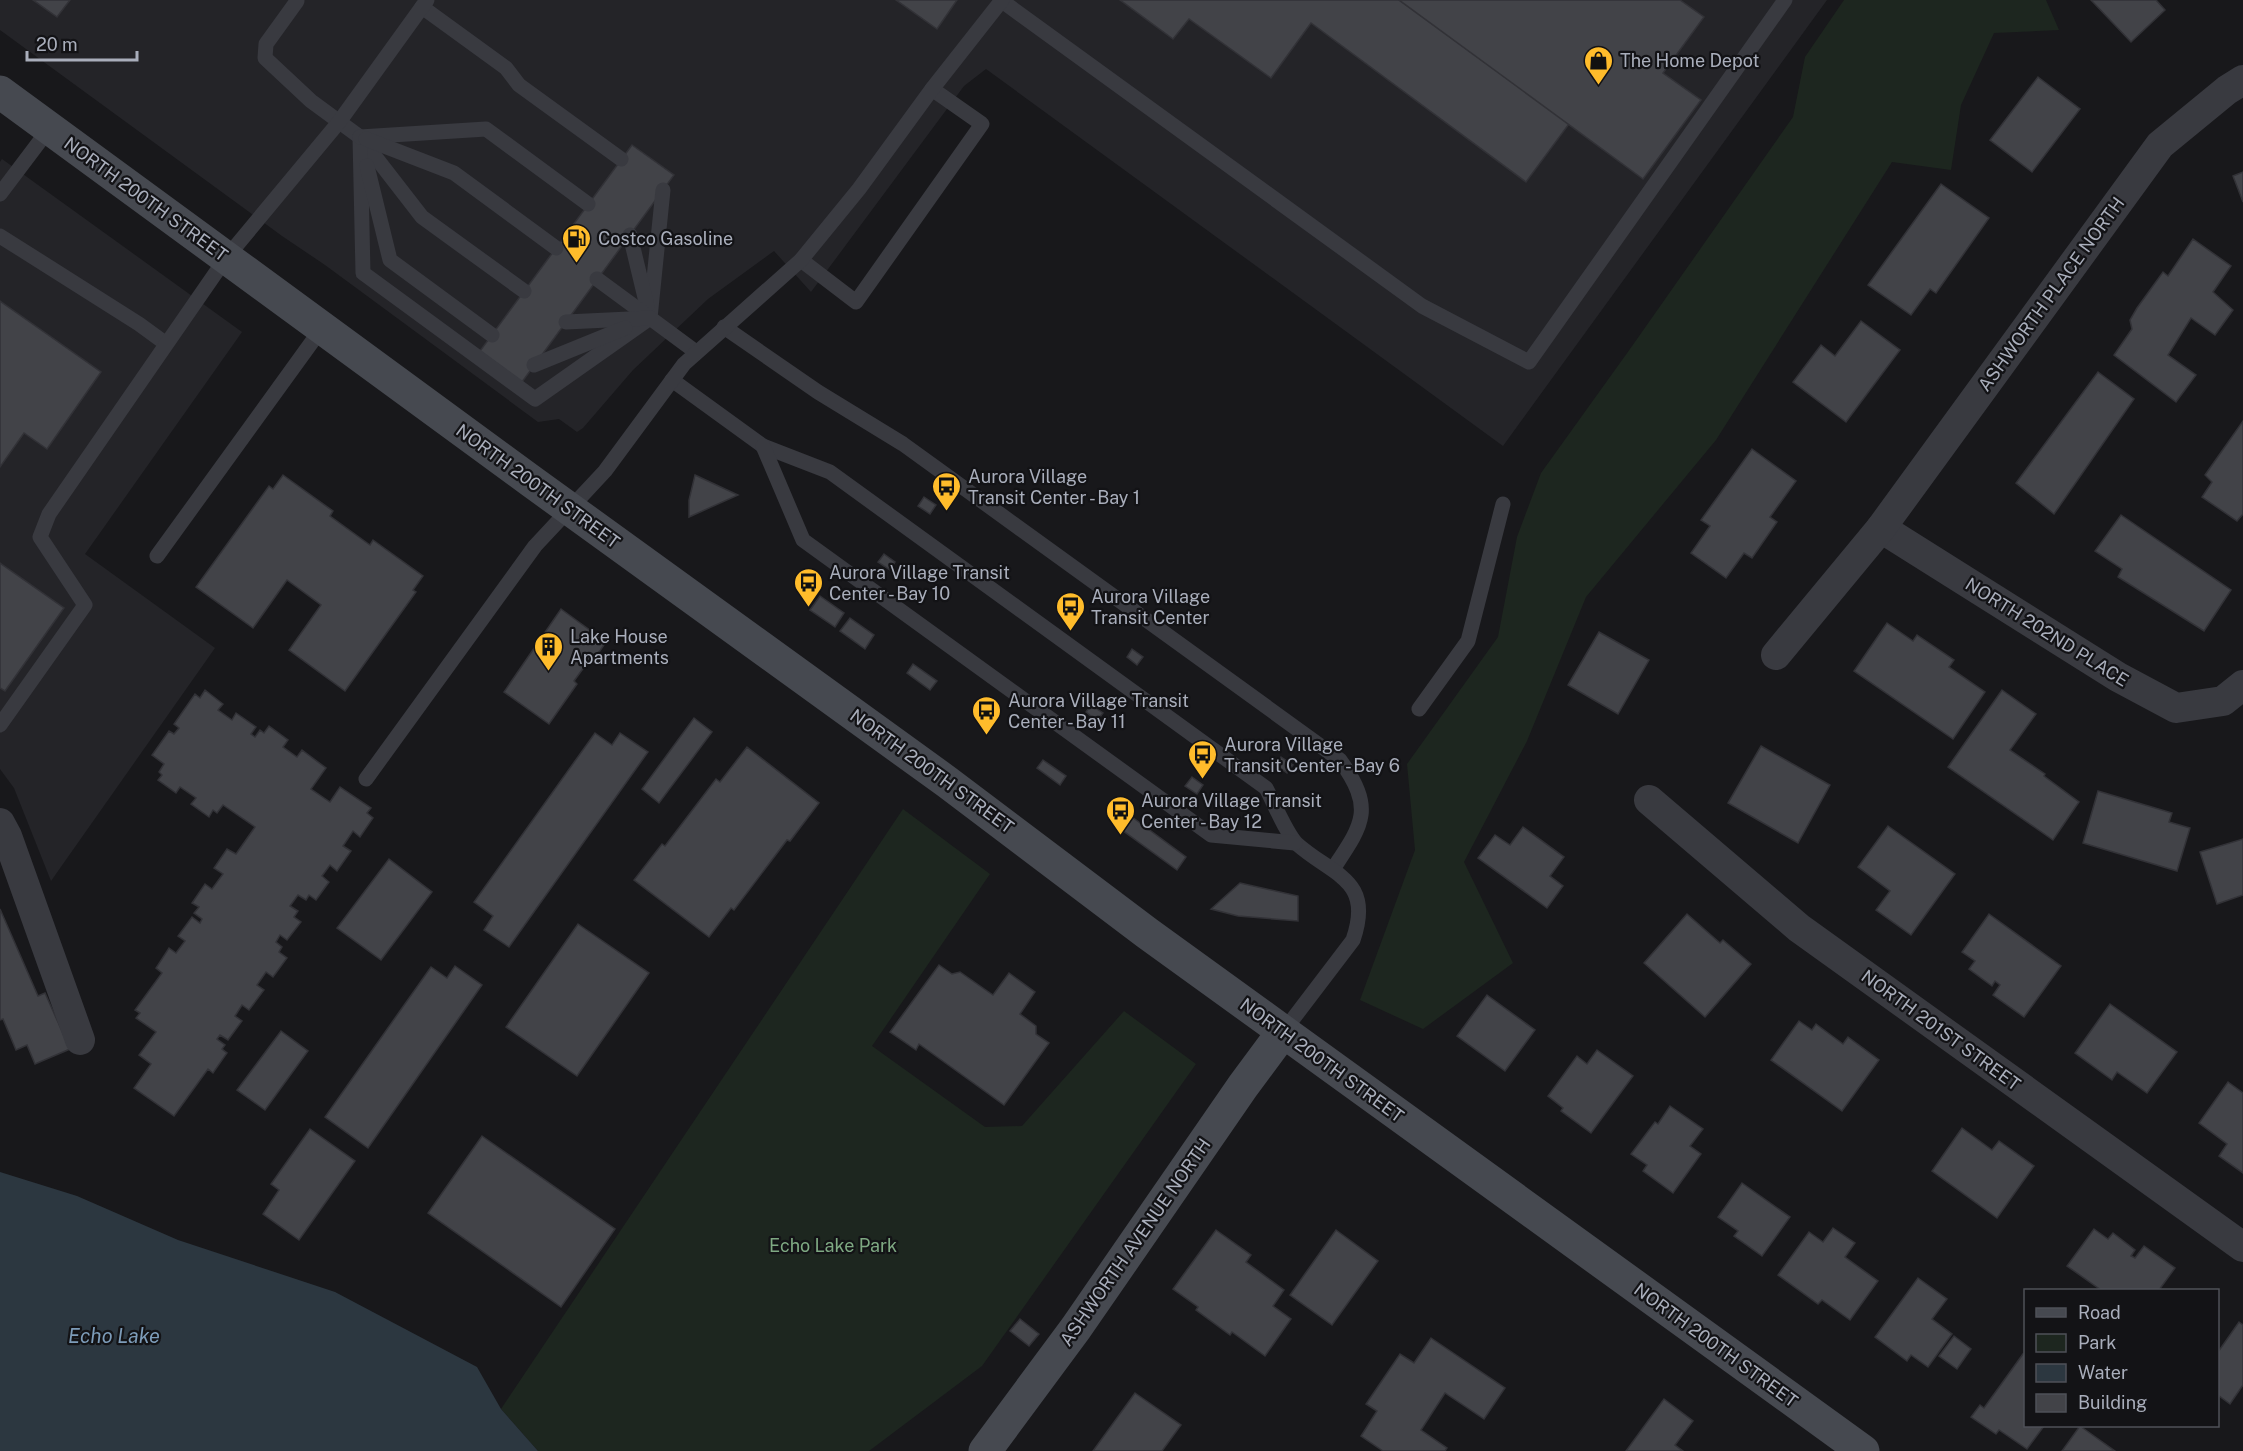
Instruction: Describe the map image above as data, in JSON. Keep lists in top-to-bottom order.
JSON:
{
  "streets": {
    "street": [
      "NORTH 200TH STREET",
      "ASHWORTH PLACE NORTH",
      "NORTH 202ND PLACE",
      "NORTH 201ST STREET",
      "ASHWORTH AVENUE NORTH"
    ]
  },
  "crossings": [
    ["NORTH 200TH STREET", "ASHWORTH AVENUE NORTH"],
    ["ASHWORTH PLACE NORTH", "NORTH 202ND PLACE"]
  ],
  "water": ["Echo Lake"],
  "parks": ["Echo Lake Park"],
  "places": {
    "shop": ["The Home Depot"],
    "fuel station": ["Costco Gasoline"],
    "bus stop": [
      "Aurora Village Transit Center - Bay 1",
      "Aurora Village Transit Center - Bay 10",
      "Aurora Village Transit Center",
      "Aurora Village Transit Center - Bay 11",
      "Aurora Village Transit Center - Bay 6",
      "Aurora Village Transit Center - Bay 12"
    ],
    "building": ["Lake House Apartments"]
  },
  "legend": [
    "Road",
    "Park",
    "Water",
    "Building"
  ],
  "scale_bar": "20 m"
}
